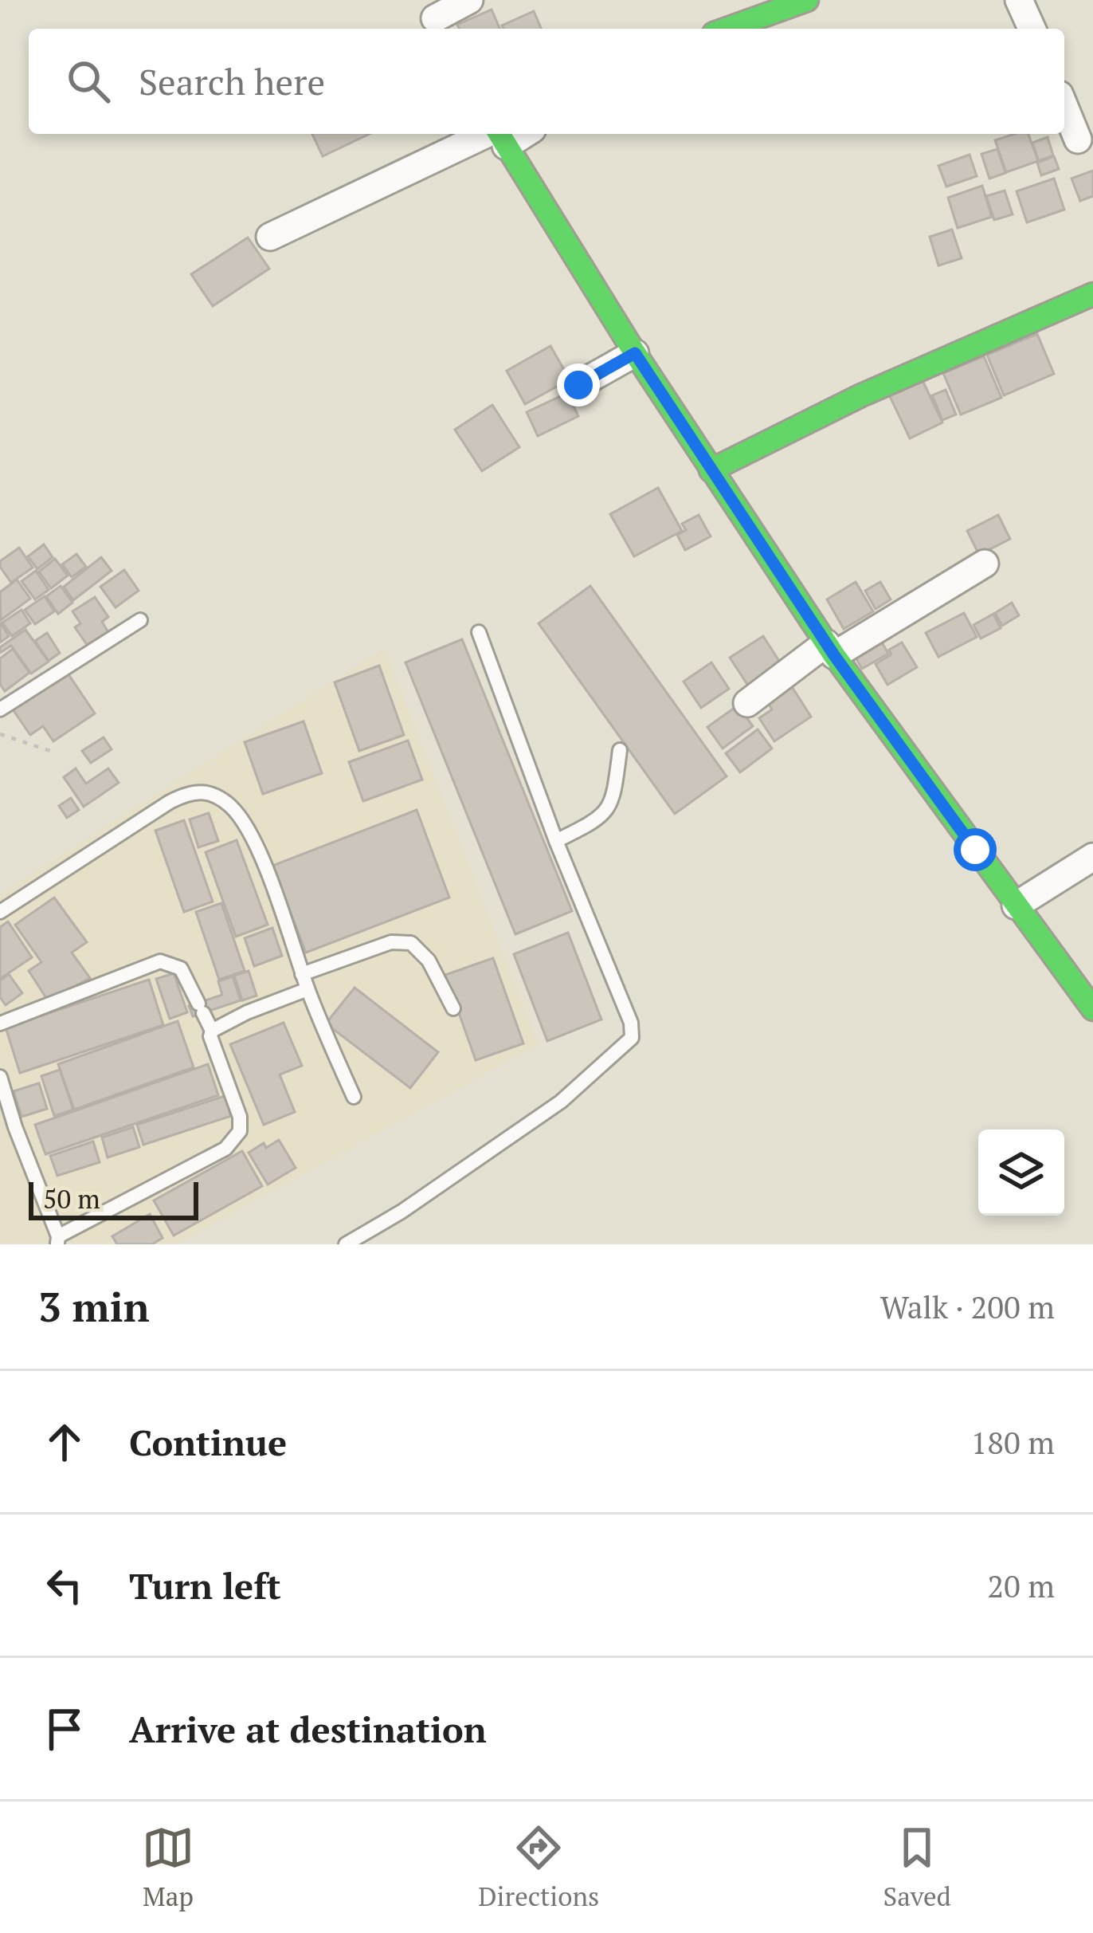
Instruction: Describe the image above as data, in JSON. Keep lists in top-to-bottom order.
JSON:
{
  "scale_bar": "50 m",
  "page": {
    "search": "Search here",
    "scale": "50 m",
    "heading": ["3 min", "Walk · 200 m"],
    "list": [
      ["Continue", "180 m"],
      ["Turn left", "20 m"],
      "Arrive at destination"
    ],
    "nav": ["Map", "Directions", "Saved"]
  }
}
